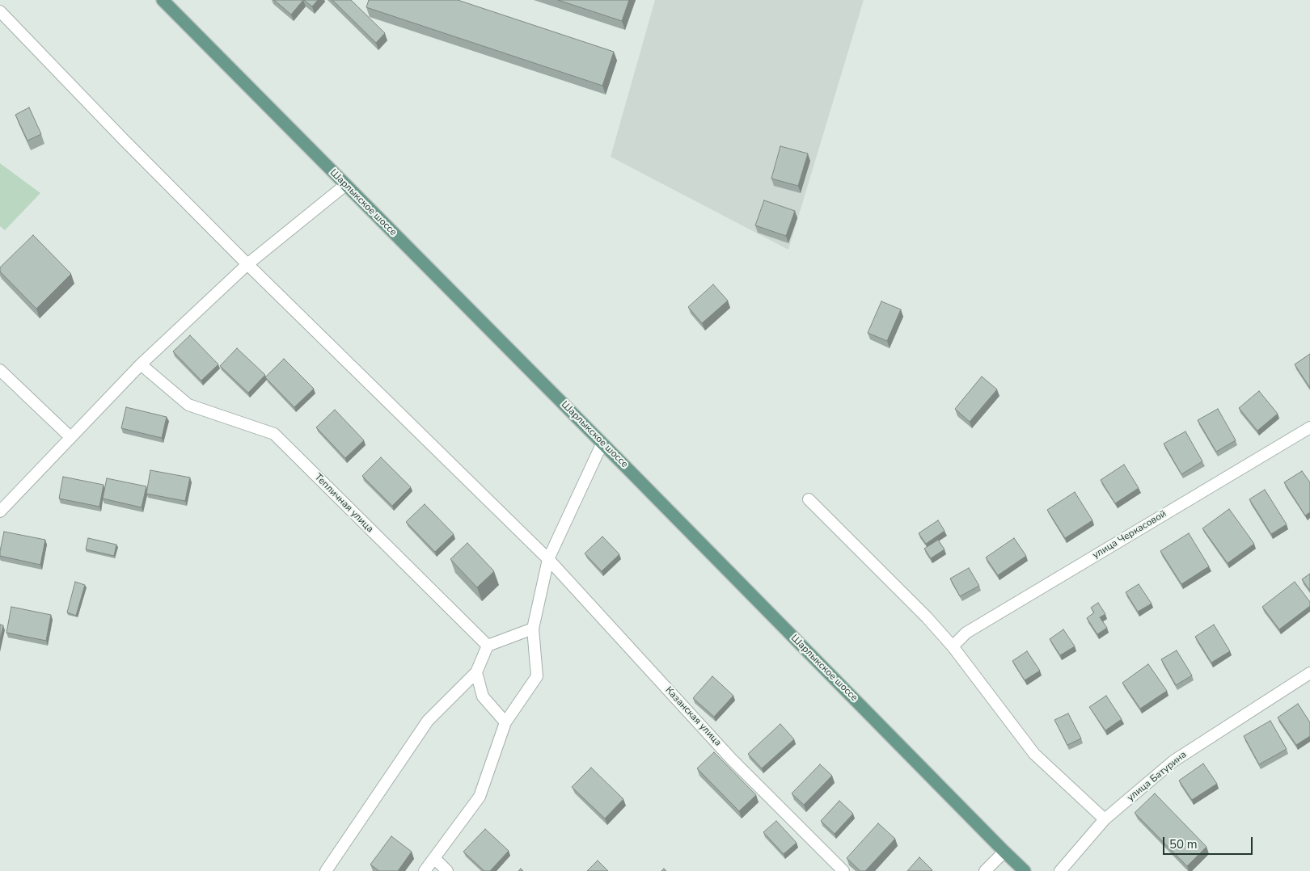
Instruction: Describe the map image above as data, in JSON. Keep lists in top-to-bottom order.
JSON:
{
  "streets": {
    "main road": ["Шарлыкское шоссе"],
    "street": [
      "Тепличная улица",
      "улица Черкасовой",
      "Казанская улица",
      "улица Батурина"
    ]
  },
  "scale_bar": "50 m"
}
